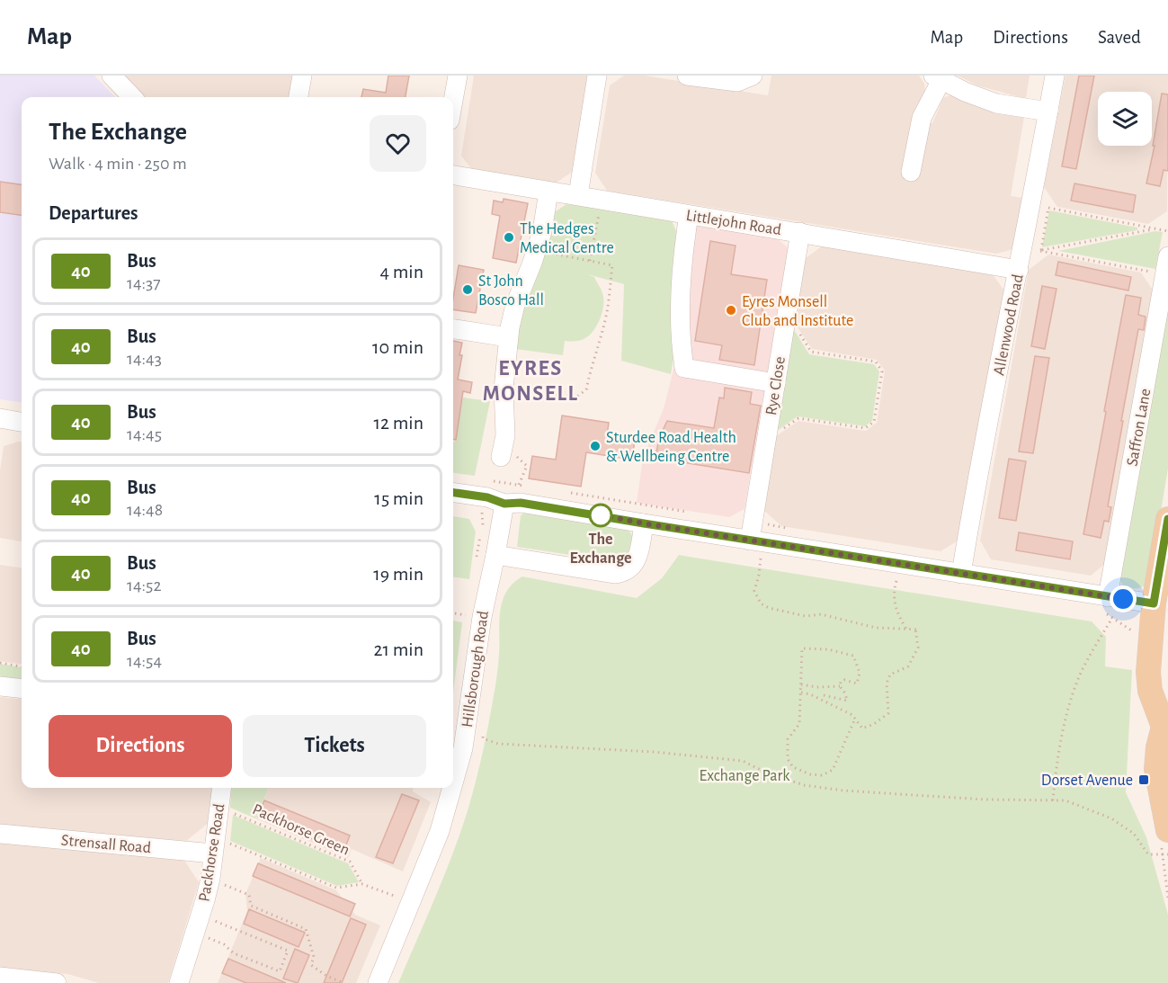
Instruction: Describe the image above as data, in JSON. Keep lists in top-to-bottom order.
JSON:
{
  "streets": {
    "street": [
      "Littlejohn Road",
      "Allenwood Road",
      "Rye Close",
      "Saffron Lane",
      "Hillsborough Road",
      "Strensall Road",
      "Packhorse Road"
    ],
    "path": ["Packhorse Green"]
  },
  "crossings": [
    ["Littlejohn Road", "Allenwood Road"],
    ["Littlejohn Road", "Rye Close"],
    ["Packhorse Green", "Packhorse Road"],
    ["Strensall Road", "Packhorse Road"]
  ],
  "districts": ["EYRES MONSELL"],
  "parks": ["Exchange Park"],
  "places": {
    "other": [
      "The Hedges Medical Centre",
      "St John Bosco Hall",
      "Eyres Monsell Club and Institute",
      "Sturdee Road Health & Wellbeing Centre",
      "The Exchange"
    ],
    "transit": ["Dorset Avenue"]
  },
  "lines": ["bus line 40"],
  "page": {
    "header": "Map",
    "nav": ["Map", "Directions", "Saved"],
    "heading": [
      ["The Exchange", "Walk · 4 min · 250 m"],
      "Departures"
    ],
    "list": [
      {
        "mark": "40",
        "name": "Bus",
        "note": "14:37",
        "value": "4 min"
      },
      {
        "mark": "40",
        "name": "Bus",
        "note": "14:43",
        "value": "10 min"
      },
      {
        "mark": "40",
        "name": "Bus",
        "note": "14:45",
        "value": "12 min"
      },
      {
        "mark": "40",
        "name": "Bus",
        "note": "14:48",
        "value": "15 min"
      },
      {
        "mark": "40",
        "name": "Bus",
        "note": "14:52",
        "value": "19 min"
      },
      {
        "mark": "40",
        "name": "Bus",
        "note": "14:54",
        "value": "21 min"
      }
    ],
    "buttons": ["Directions", "Tickets"]
  }
}
